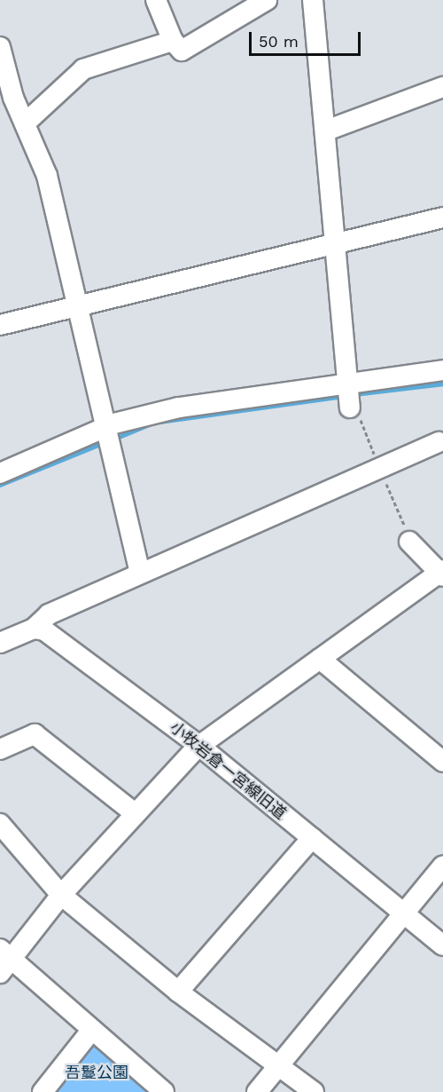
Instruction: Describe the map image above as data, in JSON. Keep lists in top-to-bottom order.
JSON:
{
  "streets": {
    "street": ["小牧岩倉一宮線旧道"]
  },
  "parks": ["吾鬘公園"],
  "scale_bar": "50 m"
}
